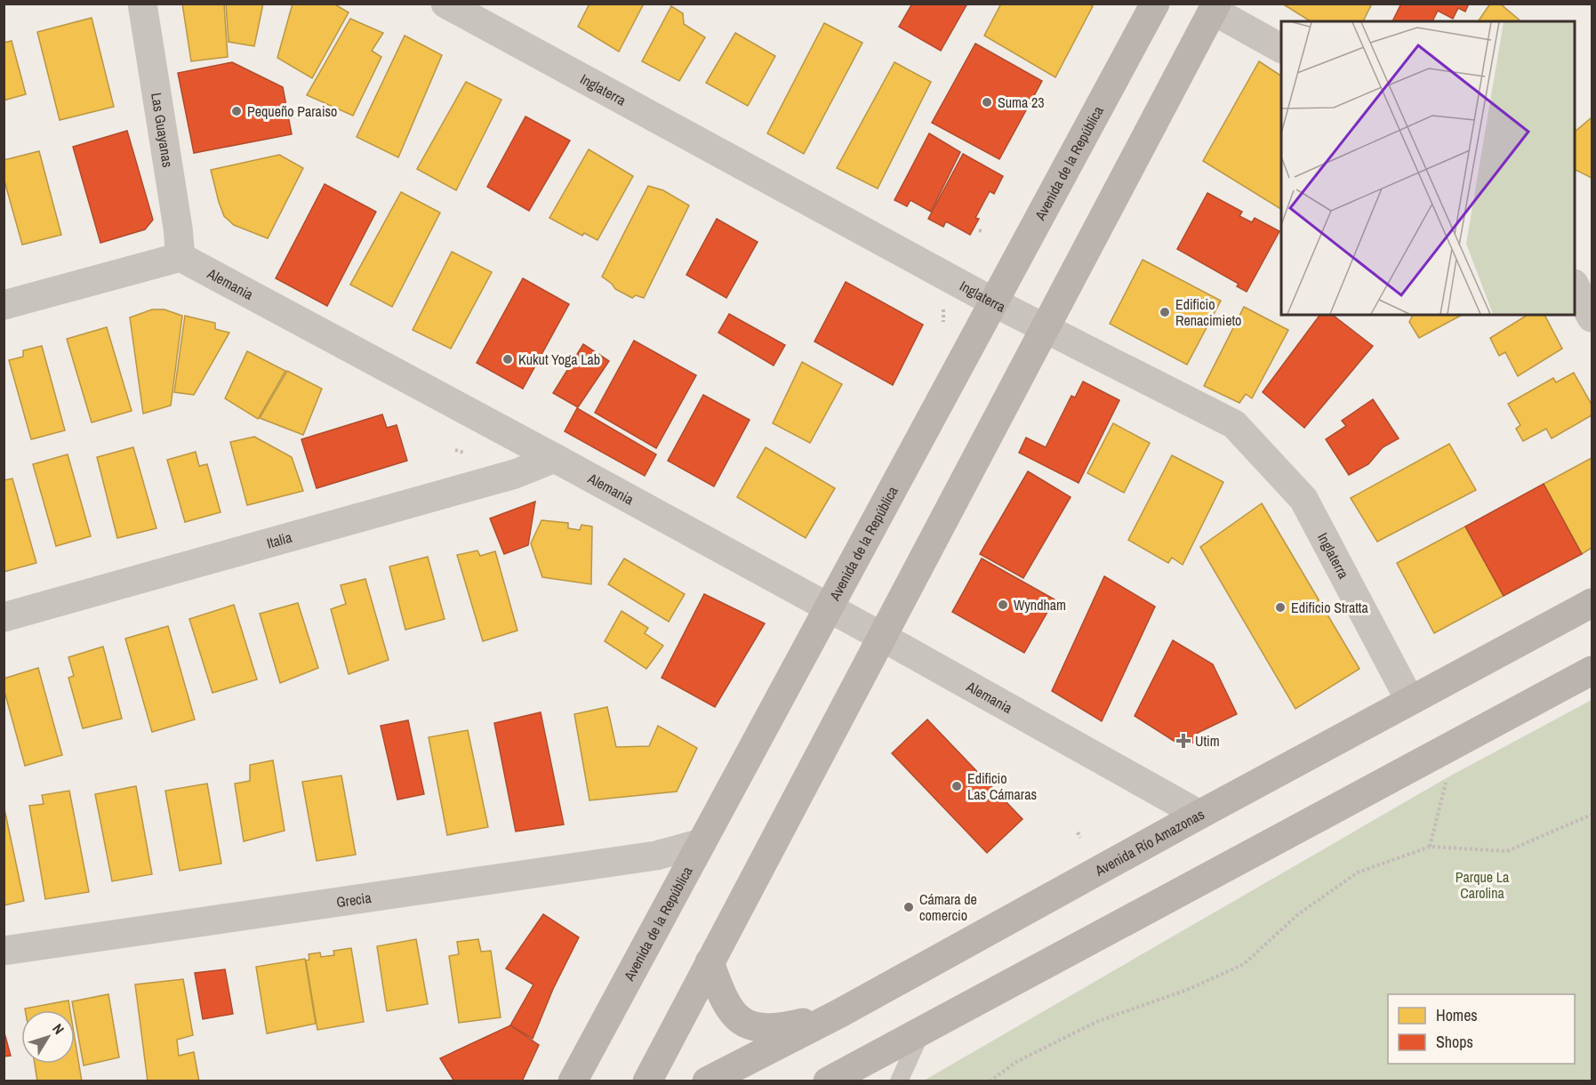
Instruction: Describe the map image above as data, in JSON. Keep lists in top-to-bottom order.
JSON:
{
  "streets": {
    "main road": ["Avenida de la República", "Avenida Río Amazonas"],
    "street": [
      "Inglaterra",
      "Las Guayanas",
      "Alemania",
      "Italia",
      "Grecia"
    ]
  },
  "crossings": [
    ["Inglaterra", "Avenida de la República"],
    ["Inglaterra", "Avenida Río Amazonas"],
    ["Las Guayanas", "Alemania"],
    ["Avenida de la República", "Alemania"],
    ["Avenida de la República", "Grecia"],
    ["Alemania", "Italia"],
    ["Alemania", "Avenida Río Amazonas"]
  ],
  "parks": ["Parque La Carolina"],
  "places": {
    "other": [
      "Suma 23",
      "Pequeño Paraiso",
      "Edificio Renacimieto",
      "Kukut Yoga Lab",
      "Wyndham",
      "Edificio Stratta",
      "Edificio Las Cámaras",
      "Cámara de comercio"
    ],
    "health": ["Utim"]
  },
  "legend": ["Homes", "Shops"],
  "north": "top right"
}
